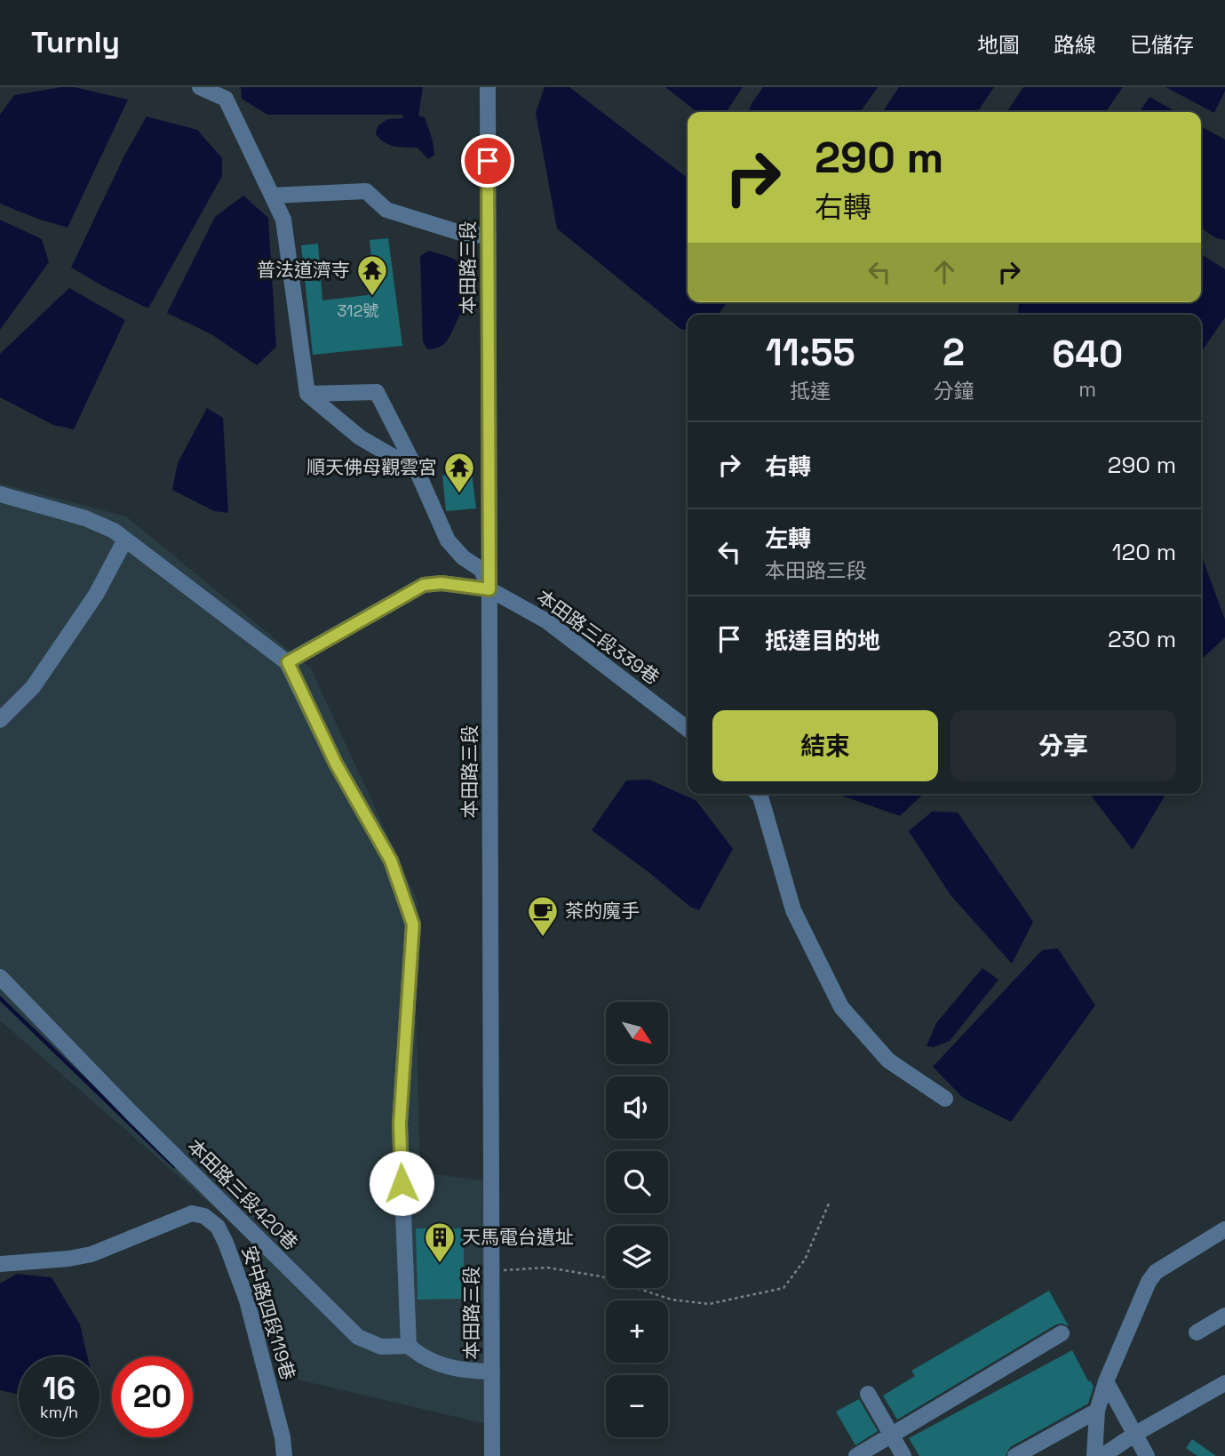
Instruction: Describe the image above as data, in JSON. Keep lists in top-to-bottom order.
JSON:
{
  "streets": {
    "street": [
      "本田路三段",
      "本田路三段339巷",
      "本田路三段420巷",
      "安中路四段119巷"
    ]
  },
  "crossings": [
    ["本田路三段", "本田路三段339巷"]
  ],
  "places": {
    "temple": ["普法道濟寺", "順天佛母觀雲宮"],
    "cafe": ["茶的魔手"],
    "building": ["天馬電台遺址"]
  },
  "house_numbers": ["312號"],
  "north": "bottom right",
  "page": {
    "header": "Turnly",
    "nav": ["地圖", "路線", "已儲存"],
    "turn": ["290 m", "右轉"],
    "eta": [
      "11:55",
      "抵達",
      "2",
      "分鐘",
      "640",
      "m"
    ],
    "list": [
      {
        "name": "右轉",
        "value": "290 m"
      },
      {
        "name": "左轉",
        "note": "本田路三段",
        "value": "120 m"
      },
      {
        "name": "抵達目的地",
        "value": "230 m"
      }
    ],
    "buttons": ["結束", "分享"],
    "map_buttons": ["+", "−"],
    "speed": "16 km/h",
    "limit": "20"
  }
}
